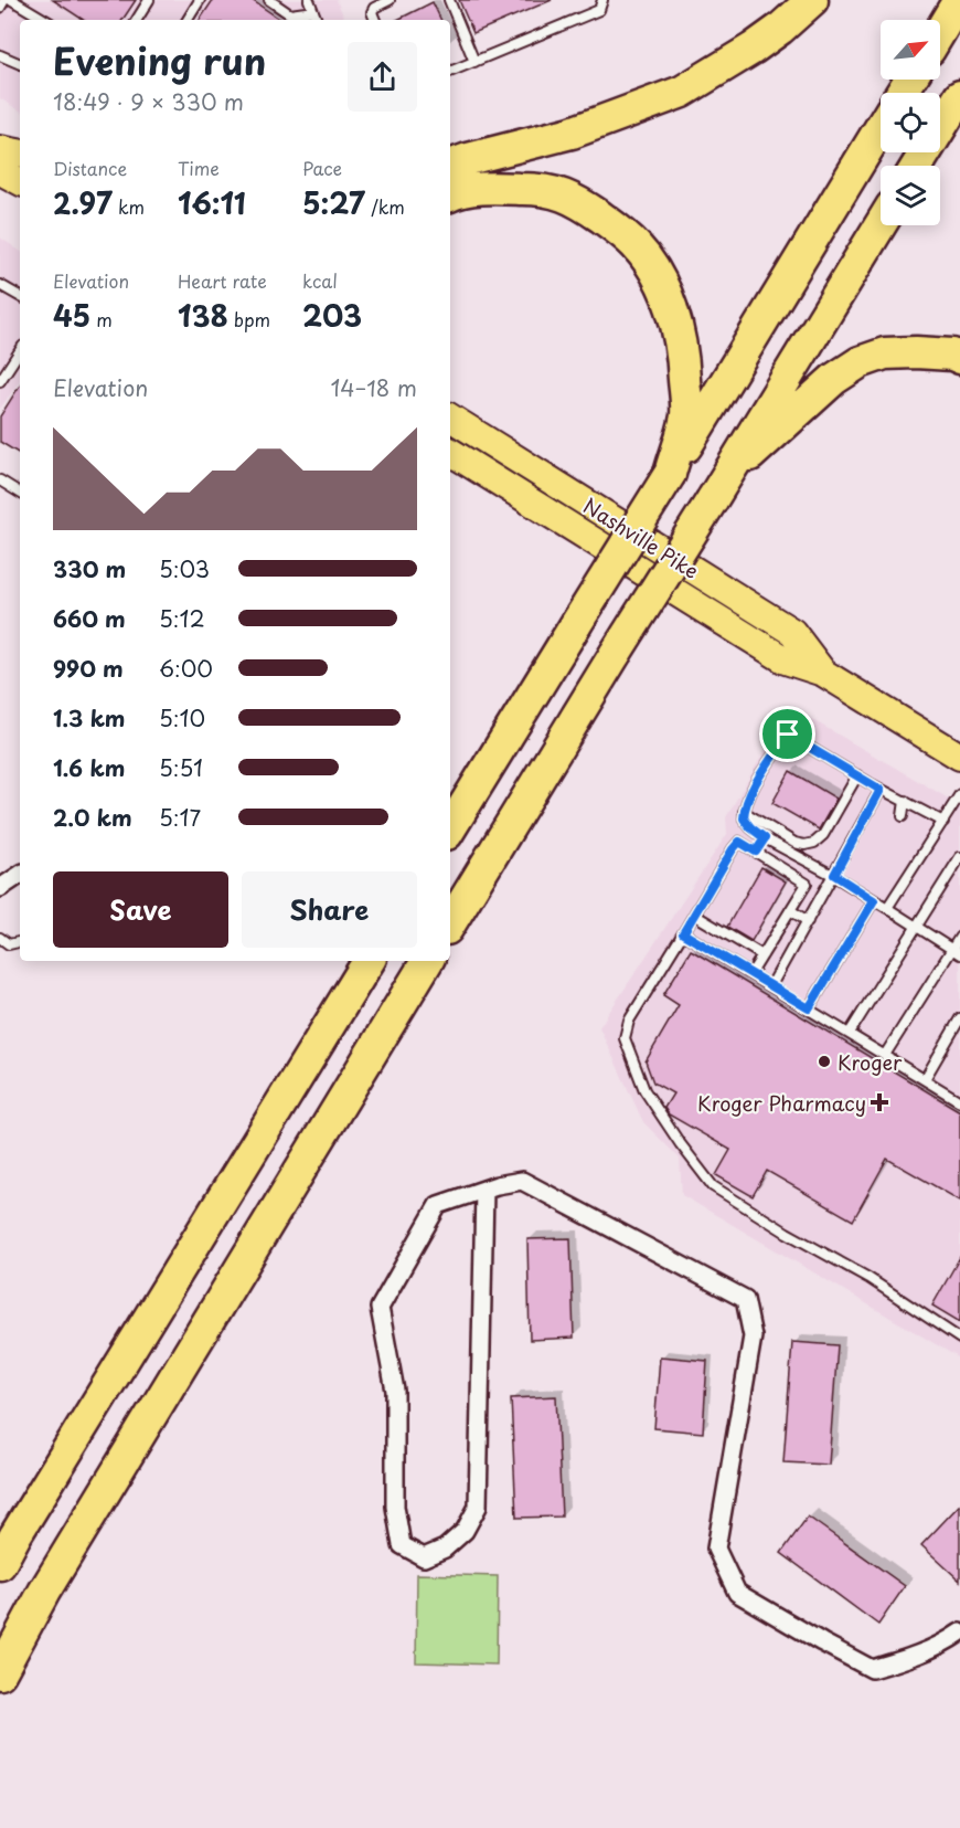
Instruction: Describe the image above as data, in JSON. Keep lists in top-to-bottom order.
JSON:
{
  "streets": {
    "main road": ["Nashville Pike"]
  },
  "places": {
    "other": ["Kroger"],
    "health": ["Kroger Pharmacy"]
  },
  "north": "top right",
  "page": {
    "heading": ["Evening run", "18:49 · 9 × 330 m"],
    "stats": [
      ["Distance", "2.97 km"],
      ["Time", "16:11"],
      ["Pace", "5:27 /km"],
      ["Elevation", "45 m"],
      ["Heart rate", "138 bpm"],
      ["kcal", "203"]
    ],
    "chart": ["Elevation", "14–18 m"],
    "list": [
      {
        "name": "330 m",
        "note": "5:03"
      },
      {
        "name": "660 m",
        "note": "5:12"
      },
      {
        "name": "990 m",
        "note": "6:00"
      },
      {
        "name": "1.3 km",
        "note": "5:10"
      },
      {
        "name": "1.6 km",
        "note": "5:51"
      },
      {
        "name": "2.0 km",
        "note": "5:17"
      }
    ],
    "buttons": ["Save", "Share"]
  }
}
